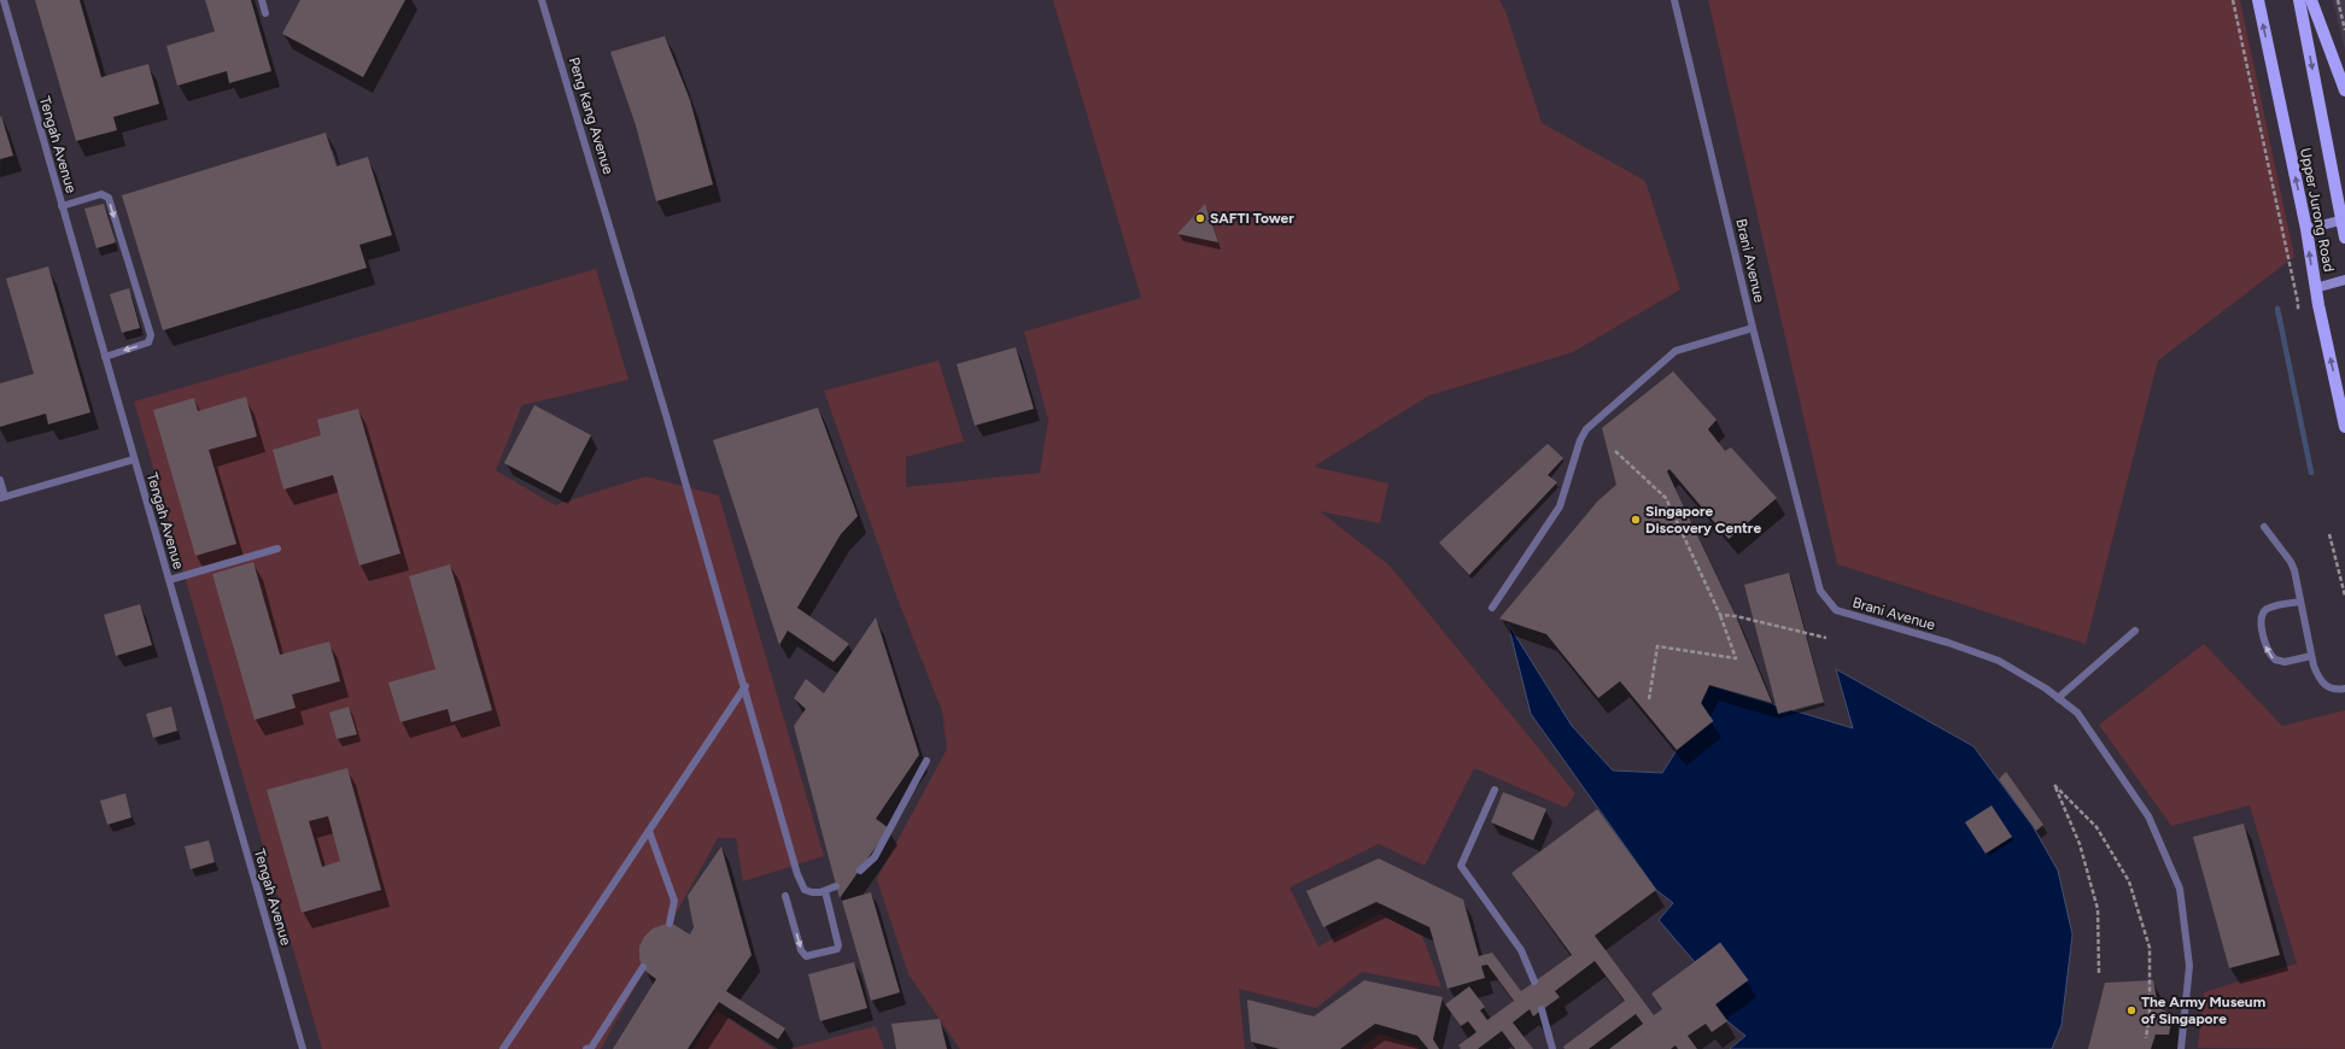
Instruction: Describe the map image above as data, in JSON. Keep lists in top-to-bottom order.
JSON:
{
  "streets": {
    "main road": ["Upper Jurong Road"],
    "lane": ["Peng Kang Avenue", "Tengah Avenue", "Brani Avenue"]
  },
  "places": ["SAFTI Tower", "Singapore Discovery Centre", "The Army Museum of Singapore"]
}
